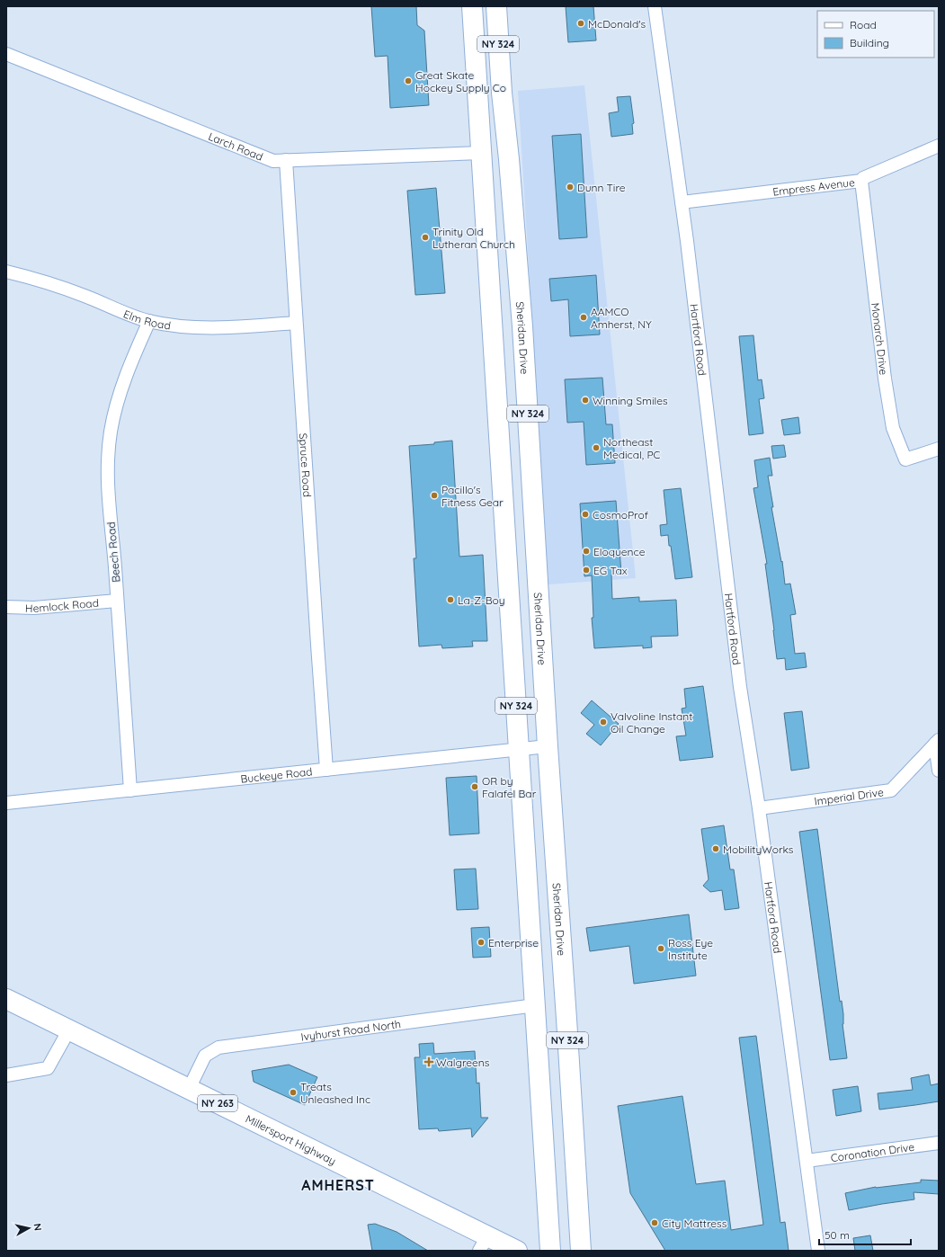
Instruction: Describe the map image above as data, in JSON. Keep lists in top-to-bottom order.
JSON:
{
  "streets": {
    "main road": [
      "NY 324",
      "Sheridan Drive",
      "NY 263",
      "Millersport Highway"
    ],
    "street": [
      "Larch Road",
      "Empress Avenue",
      "Elm Road",
      "Monarch Drive",
      "Hartford Road",
      "Spruce Road",
      "Beech Road",
      "Hemlock Road",
      "Buckeye Road",
      "Imperial Drive",
      "Ivyhurst Road North",
      "Coronation Drive"
    ]
  },
  "crossings": [
    ["NY 324", "Larch Road"],
    ["NY 324", "Buckeye Road"],
    ["NY 324", "Ivyhurst Road North"],
    ["Larch Road", "Spruce Road"],
    ["Empress Avenue", "Monarch Drive"],
    ["Empress Avenue", "Hartford Road"],
    ["Elm Road", "Spruce Road"],
    ["Elm Road", "Beech Road"],
    ["Sheridan Drive", "Buckeye Road"],
    ["Hartford Road", "Imperial Drive"],
    ["Hartford Road", "Coronation Drive"],
    ["Spruce Road", "Buckeye Road"],
    ["Beech Road", "Hemlock Road"],
    ["Beech Road", "Buckeye Road"],
    ["Ivyhurst Road North", "Millersport Highway"]
  ],
  "districts": ["AMHERST"],
  "places": {
    "other": [
      "McDonald's",
      "Great Skate Hockey Supply Co",
      "Dunn Tire",
      "Trinity Old Lutheran Church",
      "AAMCO Amherst, NY",
      "Winning Smiles",
      "Northeast Medical, PC",
      "Pacillo's Fitness Gear",
      "CosmoProf",
      "Eloquence",
      "EG Tax",
      "La-Z-Boy",
      "Valvoline Instant Oil Change",
      "OR by Falafel Bar",
      "MobilityWorks",
      "Enterprise",
      "Ross Eye Institute",
      "Treats Unleashed Inc",
      "City Mattress"
    ],
    "health": ["Walgreens"]
  },
  "legend": ["Road", "Building"],
  "scale_bar": "50 m",
  "north": "right"
}
